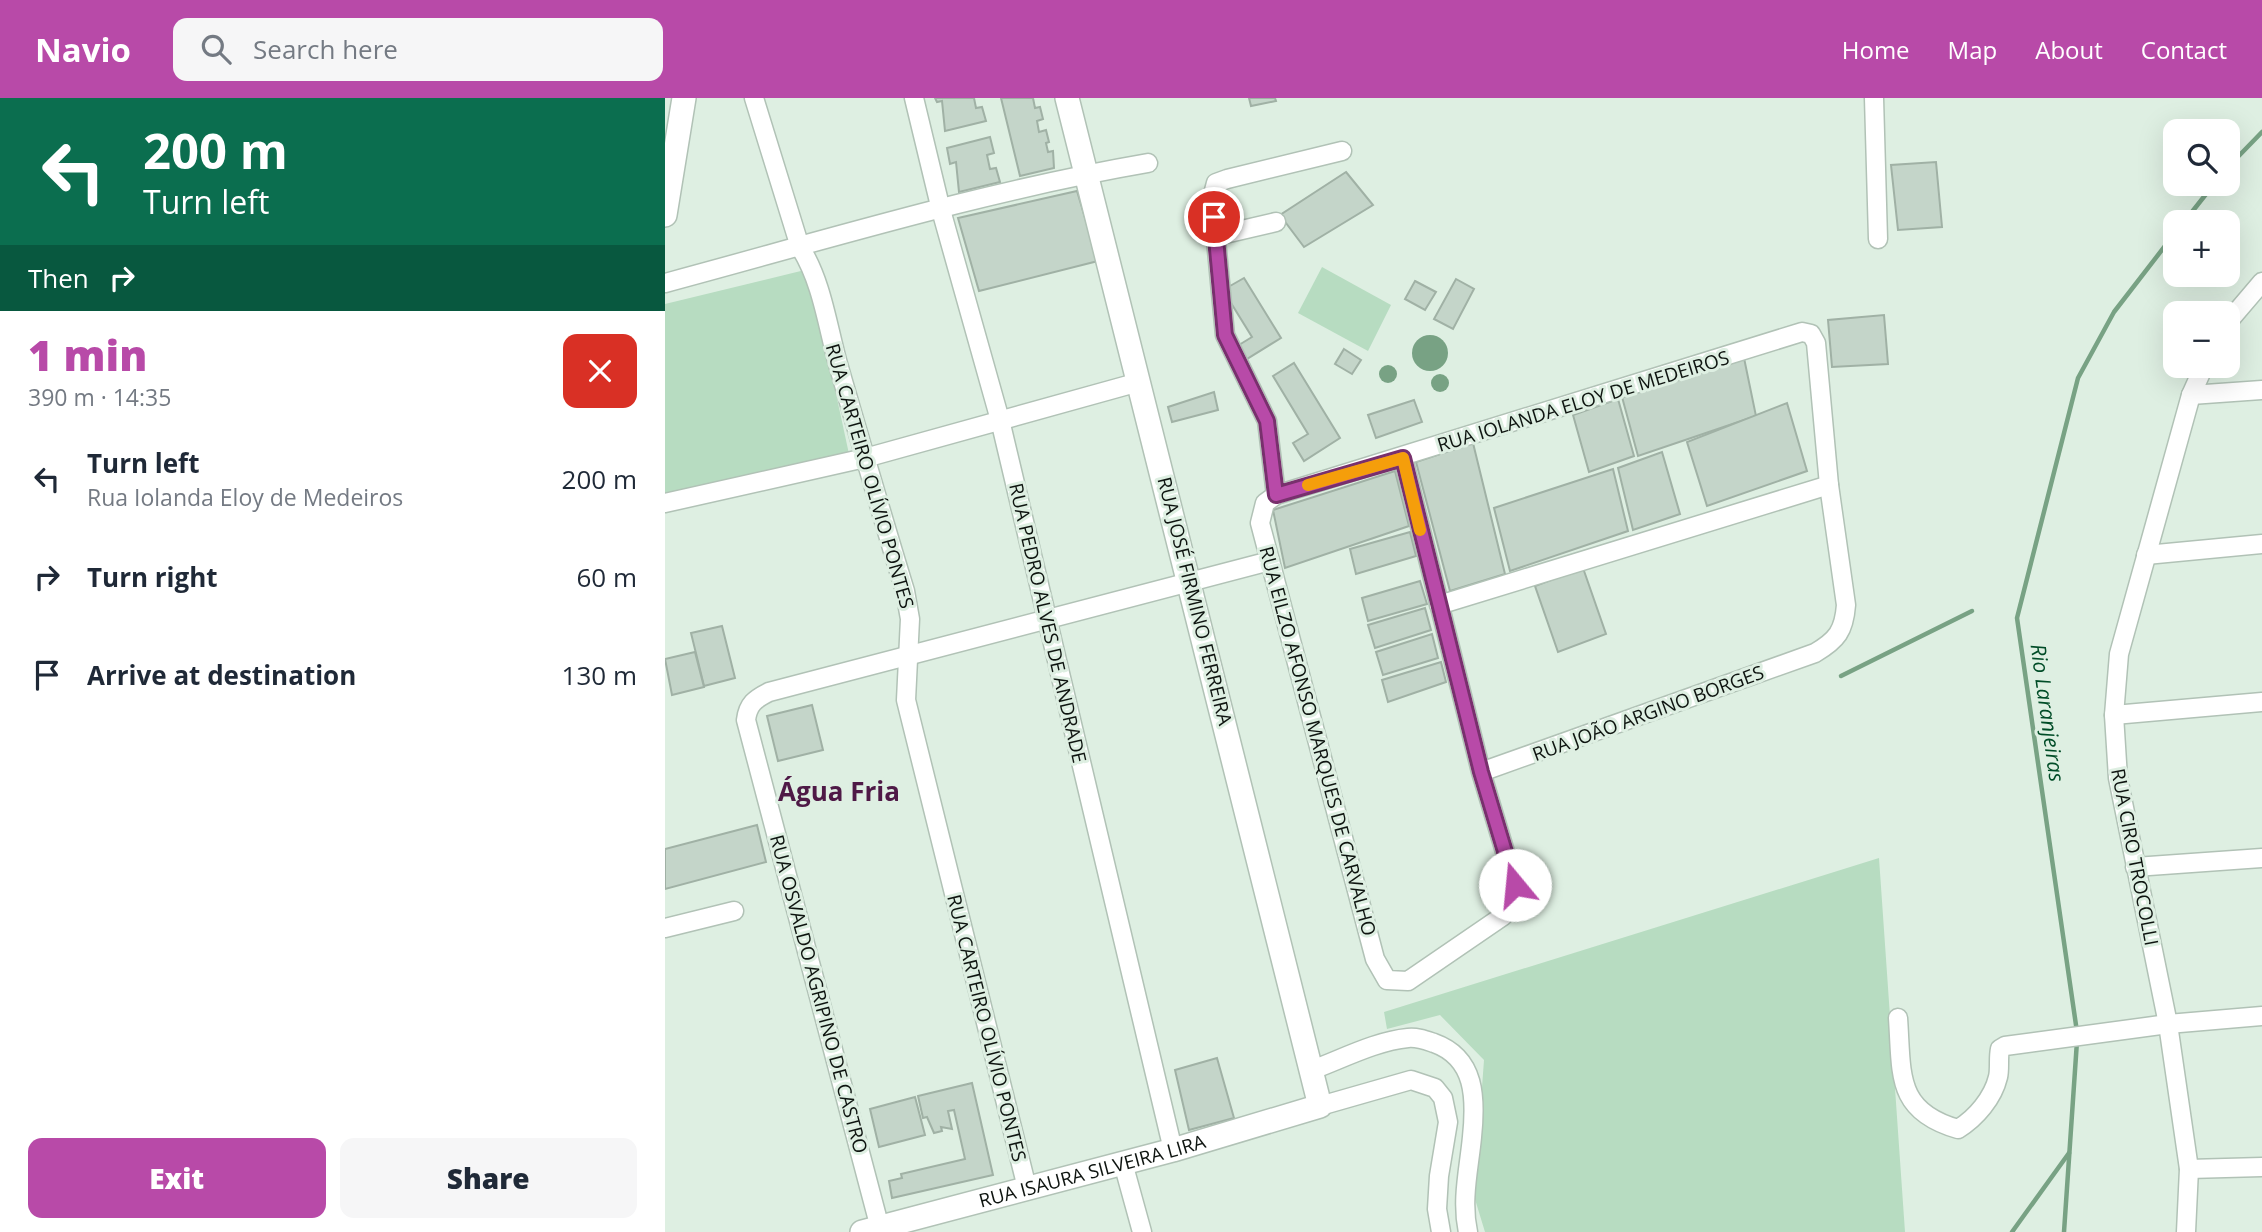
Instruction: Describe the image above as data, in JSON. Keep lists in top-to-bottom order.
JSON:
{
  "streets": {
    "main road": ["RUA JOSÉ FIRMINO FERREIRA", "RUA ISAURA SILVEIRA LIRA"],
    "street": [
      "RUA IOLANDA ELOY DE MEDEIROS",
      "RUA CARTEIRO OLÍVIO PONTES",
      "RUA PEDRO ALVES DE ANDRADE",
      "RUA JOÃO ARGINO BORGES",
      "RUA EILZO AFONSO MARQUES DE CARVALHO",
      "RUA CIRO TROCOLLI",
      "RUA OSVALDO AGRIPINO DE CASTRO"
    ]
  },
  "crossings": [
    ["RUA IOLANDA ELOY DE MEDEIROS", "RUA JOÃO ARGINO BORGES"],
    ["RUA IOLANDA ELOY DE MEDEIROS", "RUA EILZO AFONSO MARQUES DE CARVALHO"],
    ["RUA CARTEIRO OLÍVIO PONTES", "RUA OSVALDO AGRIPINO DE CASTRO"],
    ["RUA CARTEIRO OLÍVIO PONTES", "RUA ISAURA SILVEIRA LIRA"],
    ["RUA JOSÉ FIRMINO FERREIRA", "RUA ISAURA SILVEIRA LIRA"],
    ["RUA PEDRO ALVES DE ANDRADE", "RUA ISAURA SILVEIRA LIRA"],
    ["RUA JOÃO ARGINO BORGES", "RUA EILZO AFONSO MARQUES DE CARVALHO"],
    ["RUA OSVALDO AGRIPINO DE CASTRO", "RUA ISAURA SILVEIRA LIRA"]
  ],
  "districts": ["Água Fria"],
  "water": ["Rio Laranjeiras"],
  "page": {
    "header": "Navio",
    "search": "Search here",
    "nav": [
      "Home",
      "Map",
      "About",
      "Contact"
    ],
    "turn": ["200 m", "Turn left"],
    "map_buttons": ["+", "−"],
    "then": "Then",
    "heading": ["1 min", "390 m · 14:35"],
    "list": [
      {
        "name": "Turn left",
        "note": "Rua Iolanda Eloy de Medeiros",
        "value": "200 m"
      },
      {
        "name": "Turn right",
        "value": "60 m"
      },
      {
        "name": "Arrive at destination",
        "value": "130 m"
      }
    ],
    "buttons": ["Exit", "Share"]
  }
}
